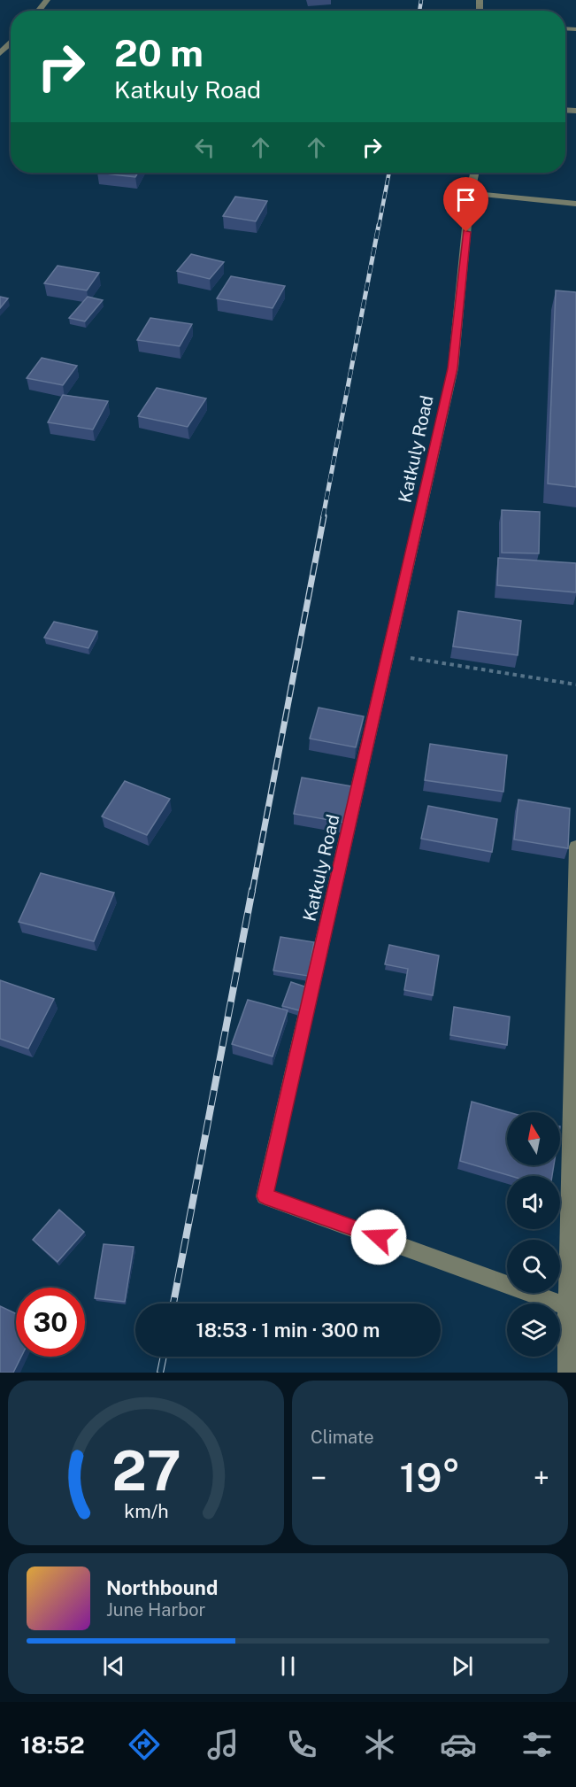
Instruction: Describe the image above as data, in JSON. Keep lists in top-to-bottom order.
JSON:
{
  "streets": {
    "street": ["Katkuly Road"]
  },
  "north": "top",
  "page": {
    "turn": ["20 m", "Katkuly Road"],
    "limit": "30",
    "trip": "18:53 · 1 min · 300 m",
    "tile": "Climate",
    "heat": ["−", "19°", "+"],
    "song": ["Northbound", "June Harbor"],
    "tabs": "18:52",
    "gauge": ["27", "km/h"]
  }
}
